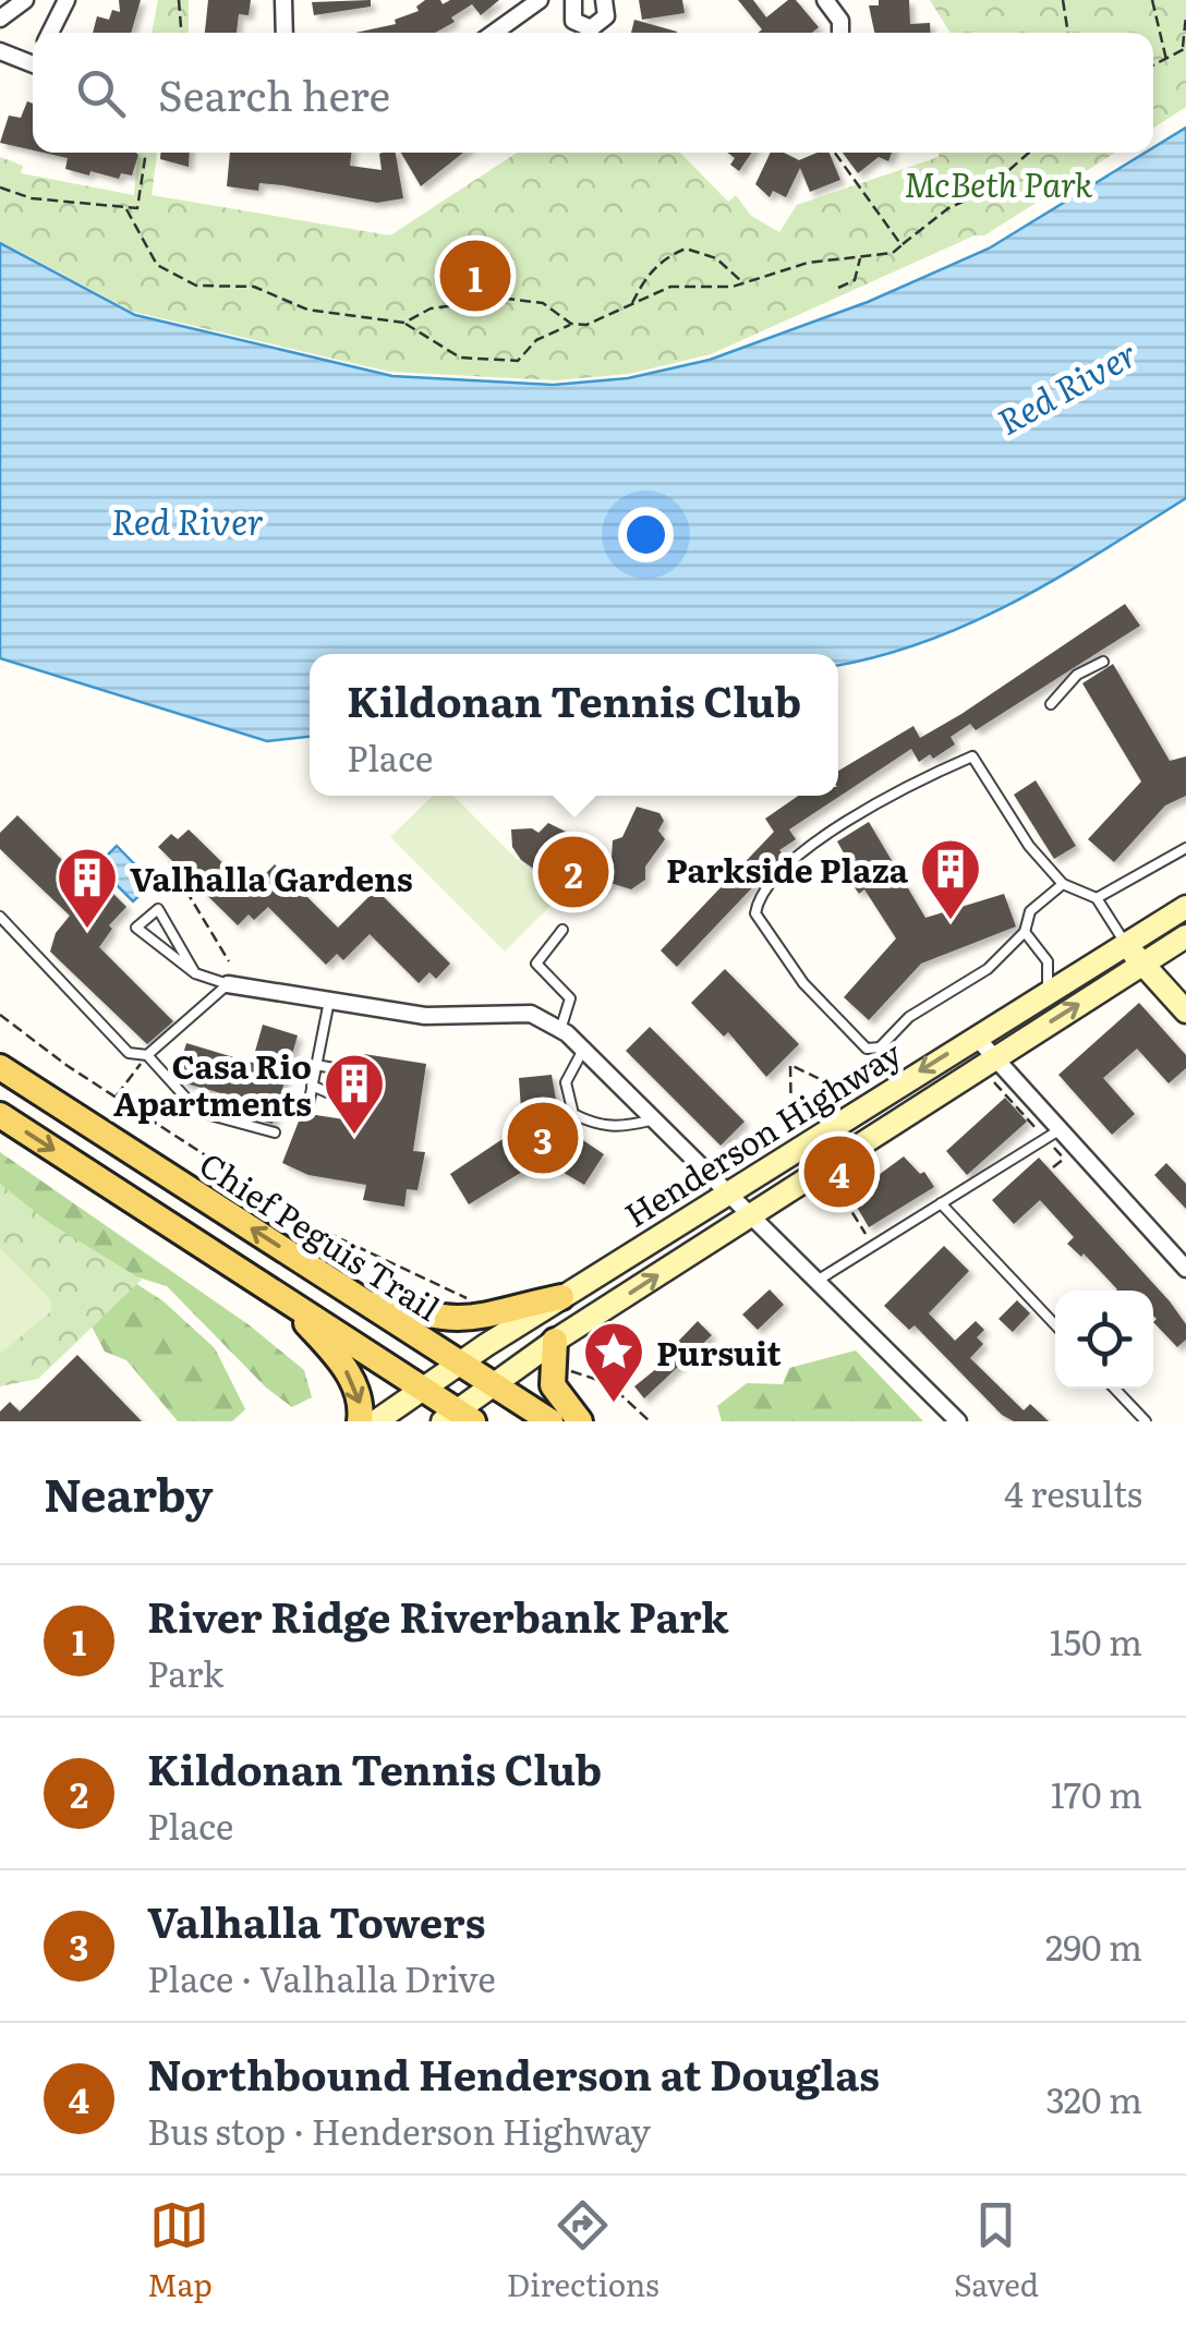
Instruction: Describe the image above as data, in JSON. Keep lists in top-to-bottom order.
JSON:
{
  "streets": {
    "main road": ["Henderson Highway", "Chief Peguis Trail"]
  },
  "crossings": [
    ["Henderson Highway", "Chief Peguis Trail"]
  ],
  "water": ["Red River"],
  "parks": ["McBeth Park"],
  "places": {
    "building": ["Parkside Plaza", "Valhalla Gardens", "Casa Rio Apartments"],
    "place": ["Pursuit"]
  },
  "page": {
    "search": "Search here",
    "pins": [
      "1",
      "2",
      "3",
      "4"
    ],
    "popup": ["Kildonan Tennis Club", "Place"],
    "heading": ["Nearby", "4 results"],
    "list": [
      {
        "mark": "1",
        "name": "River Ridge Riverbank Park",
        "note": "Park",
        "value": "150 m"
      },
      {
        "mark": "2",
        "name": "Kildonan Tennis Club",
        "note": "Place",
        "value": "170 m"
      },
      {
        "mark": "3",
        "name": "Valhalla Towers",
        "note": "Place · Valhalla Drive",
        "value": "290 m"
      },
      {
        "mark": "4",
        "name": "Northbound Henderson at Douglas",
        "note": "Bus stop · Henderson Highway",
        "value": "320 m"
      }
    ],
    "nav": ["Map", "Directions", "Saved"]
  }
}
